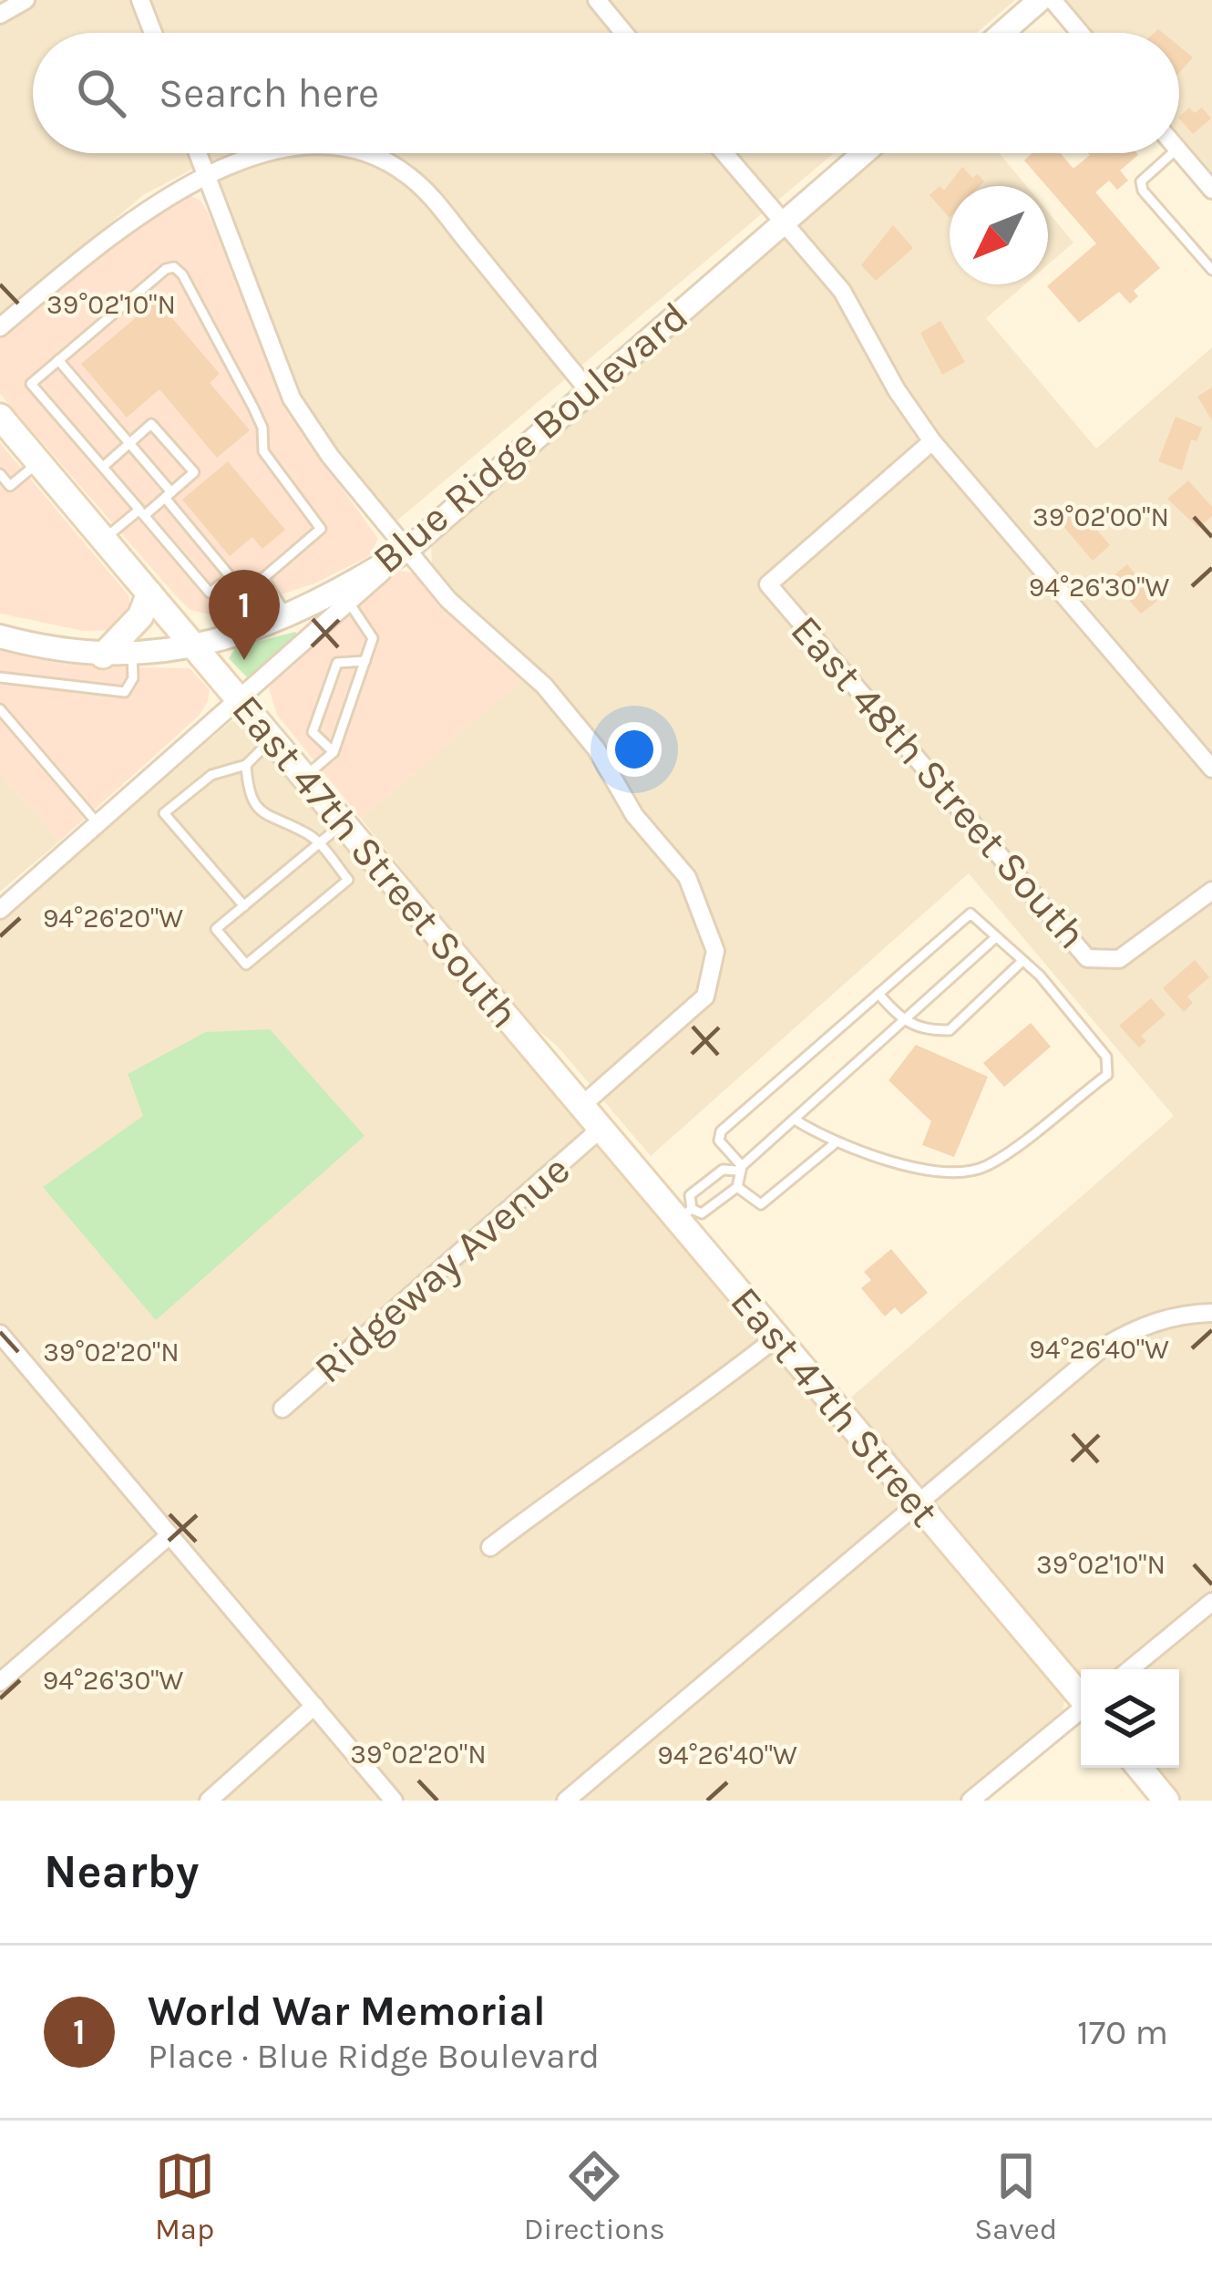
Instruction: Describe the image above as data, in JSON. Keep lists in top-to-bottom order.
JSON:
{
  "streets": {
    "main road": ["East 47th Street South", "East 47th Street"],
    "street": ["Blue Ridge Boulevard", "East 48th Street South", "Ridgeway Avenue"]
  },
  "crossings": [
    ["Blue Ridge Boulevard", "East 47th Street South"],
    ["Blue Ridge Boulevard", "Ridgeway Avenue"],
    ["East 47th Street South", "Ridgeway Avenue"],
    ["East 47th Street South", "East 47th Street"],
    ["Ridgeway Avenue", "East 47th Street"]
  ],
  "north": "bottom left",
  "page": {
    "search": "Search here",
    "pins": "1",
    "heading": "Nearby",
    "list": [
      {
        "mark": "1",
        "name": "World War Memorial",
        "note": "Place · Blue Ridge Boulevard",
        "value": "170 m"
      }
    ],
    "nav": ["Map", "Directions", "Saved"]
  },
  "coordinates": [
    "39°02'10\"N",
    "39°02'00\"N",
    "94°26'30\"W",
    "94°26'20\"W",
    "94°26'40\"W",
    "39°02'20\"N"
  ]
}
